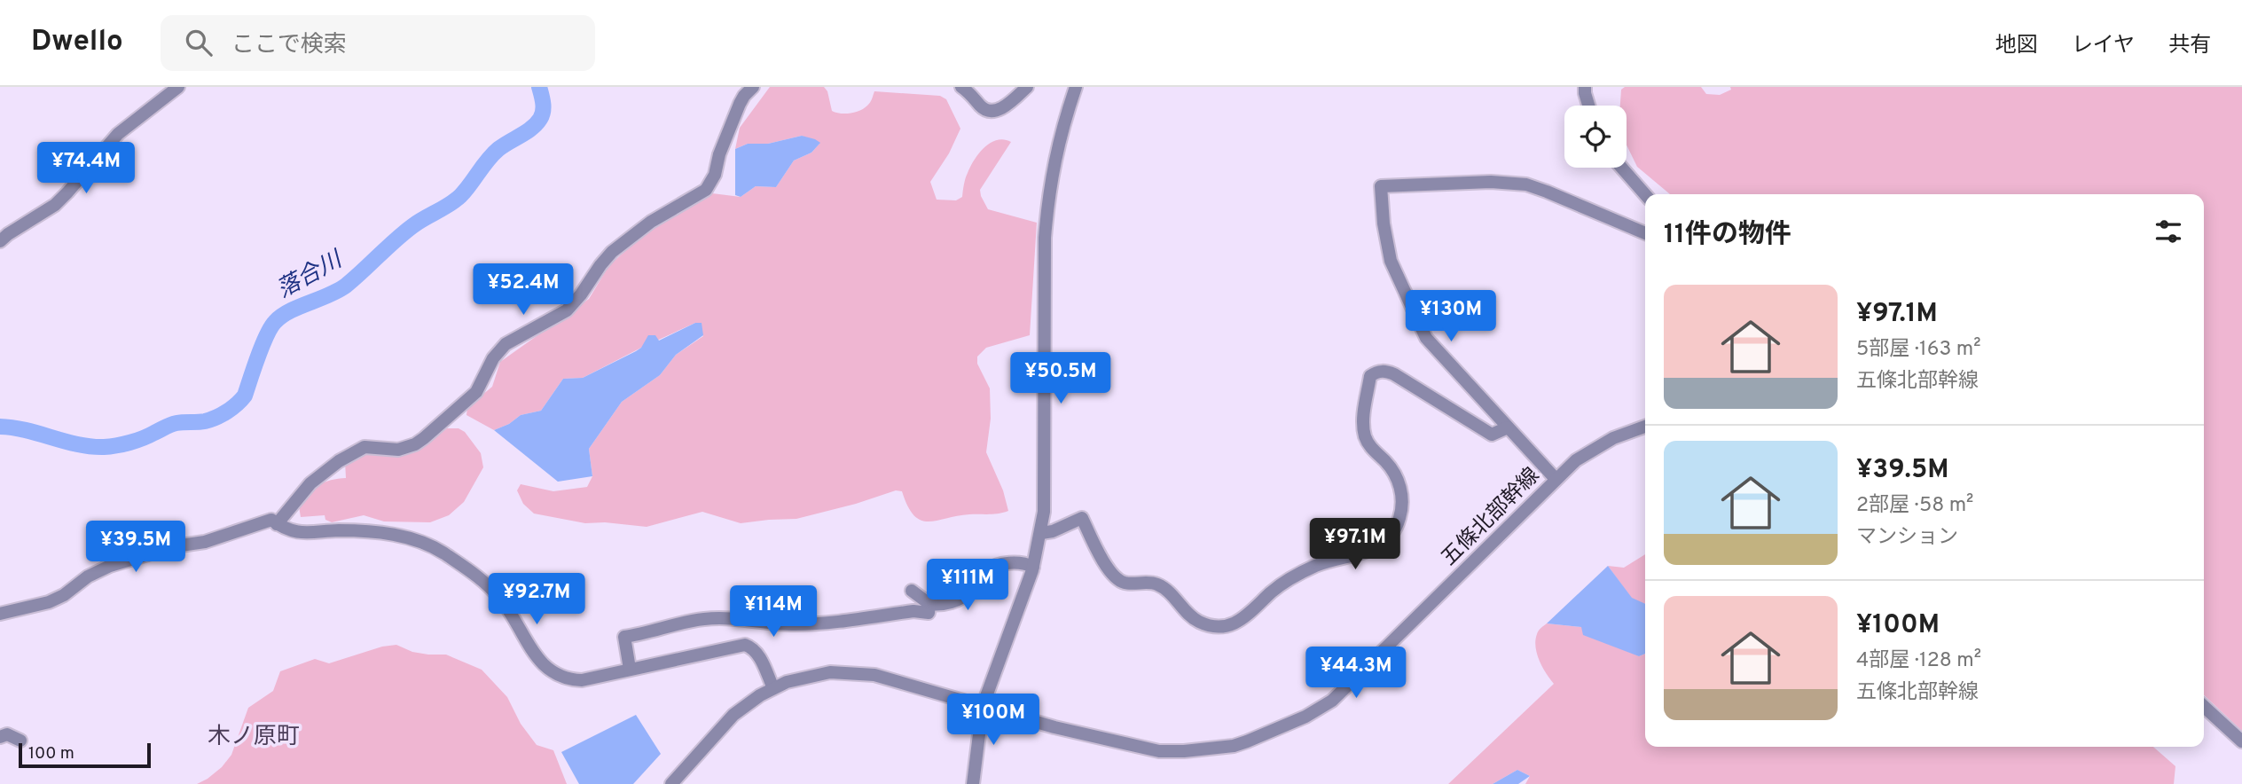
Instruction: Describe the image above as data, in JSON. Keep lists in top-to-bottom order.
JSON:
{
  "streets": {
    "street": ["五條北部幹線"]
  },
  "districts": ["木ノ原町"],
  "water": ["落合川"],
  "scale_bar": "100 m",
  "page": {
    "header": "Dwello",
    "search": "ここで検索",
    "nav": ["地図", "レイヤ", "共有"],
    "price": [
      "¥74.4M",
      "¥52.4M",
      "¥130M",
      "¥50.5M",
      "¥97.1M",
      "¥39.5M",
      "¥111M",
      "¥92.7M",
      "¥114M",
      "¥44.3M",
      "¥100M"
    ],
    "heading": "11件の物件",
    "list": [
      {
        "name": "¥97.1M",
        "note": "5部屋 · 163 m² · 五條北部幹線"
      },
      {
        "name": "¥39.5M",
        "note": "2部屋 · 58 m² · マンション"
      },
      {
        "name": "¥100M",
        "note": "4部屋 · 128 m² · 五條北部幹線"
      }
    ],
    "scale": "100 m"
  }
}
